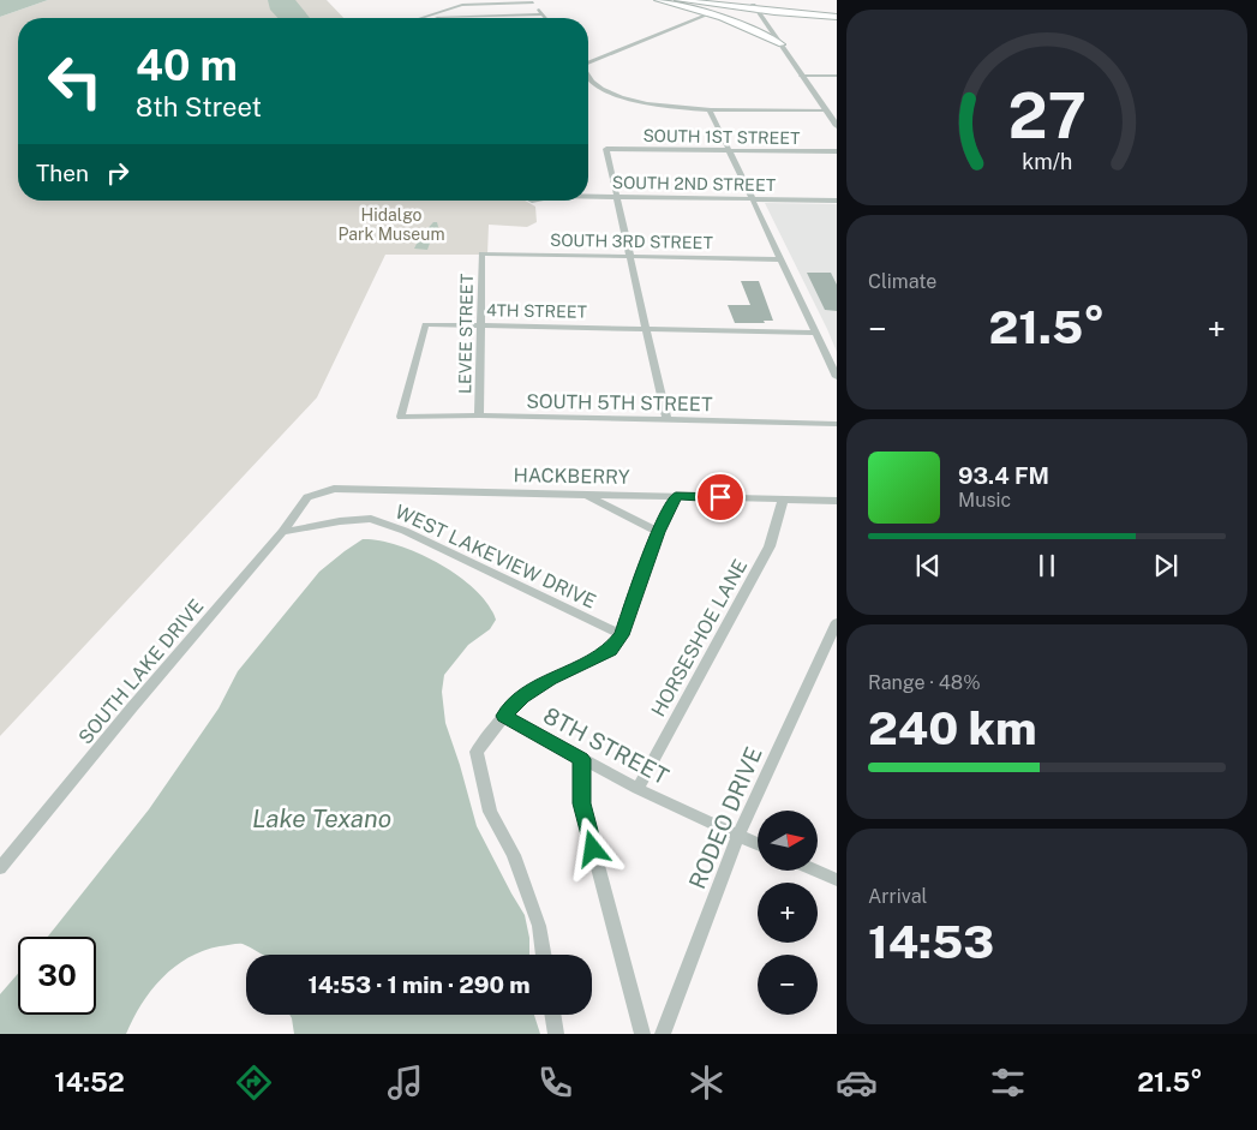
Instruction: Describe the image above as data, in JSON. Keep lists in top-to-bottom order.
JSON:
{
  "streets": {
    "street": [
      "SOUTH 1ST STREET",
      "SOUTH 2ND STREET",
      "SOUTH 3RD STREET",
      "4TH STREET",
      "LEVEE STREET",
      "SOUTH 5TH STREET",
      "HACKBERRY",
      "WEST LAKEVIEW DRIVE",
      "HORSESHOE LANE",
      "SOUTH LAKE DRIVE",
      "8TH STREET",
      "RODEO DRIVE"
    ]
  },
  "crossings": [
    ["SOUTH 3RD STREET", "LEVEE STREET"],
    ["4TH STREET", "LEVEE STREET"],
    ["4TH STREET", "SOUTH 5TH STREET"],
    ["LEVEE STREET", "SOUTH 5TH STREET"],
    ["HACKBERRY", "HORSESHOE LANE"],
    ["HACKBERRY", "SOUTH LAKE DRIVE"],
    ["WEST LAKEVIEW DRIVE", "SOUTH LAKE DRIVE"],
    ["HORSESHOE LANE", "8TH STREET"],
    ["8TH STREET", "RODEO DRIVE"]
  ],
  "water": ["Lake Texano"],
  "parks": ["Hidalgo Park Museum"],
  "north": "right",
  "page": {
    "turn": ["40 m", "8th Street"],
    "then": "Then",
    "tile": [
      "Climate",
      ["Range · 48%", "240 km"],
      ["Arrival", "14:53"]
    ],
    "heat": ["−", "21.5°", "+"],
    "song": ["93.4 FM", "Music"],
    "map_buttons": ["+", "−"],
    "limit": "30",
    "trip": "14:53 · 1 min · 290 m",
    "tabs": ["14:52", "21.5°"],
    "gauge": ["27", "km/h"]
  }
}
